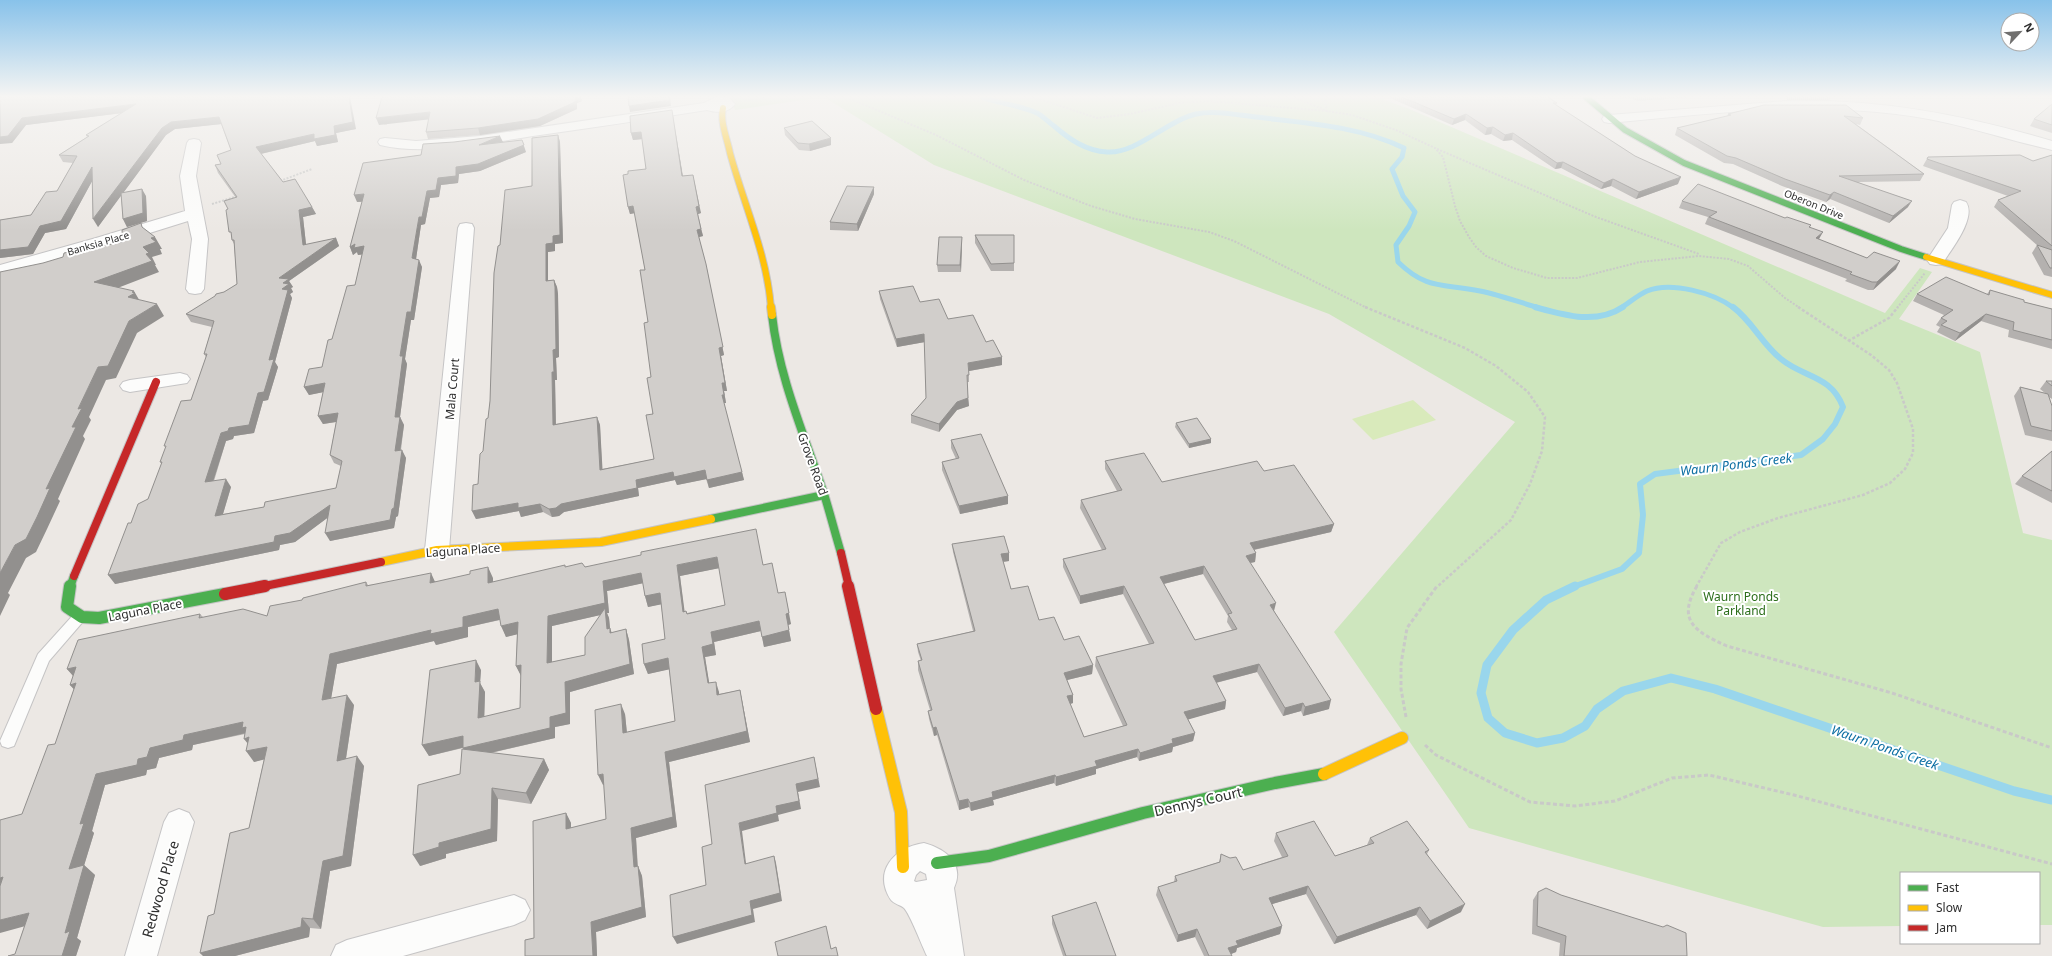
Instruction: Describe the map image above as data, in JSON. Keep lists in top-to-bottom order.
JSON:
{
  "streets": {
    "street": [
      "Oberon Drive",
      "Banksia Place",
      "Mala Court",
      "Grove Road",
      "Laguna Place",
      "Dennys Court",
      "Redwood Place"
    ]
  },
  "crossings": [
    ["Mala Court", "Laguna Place"],
    ["Grove Road", "Laguna Place"],
    ["Grove Road", "Dennys Court"]
  ],
  "water": ["Waurn Ponds Creek"],
  "parks": ["Waurn Ponds Parkland"],
  "legend": ["Fast", "Slow", "Jam"],
  "north": "top right"
}
